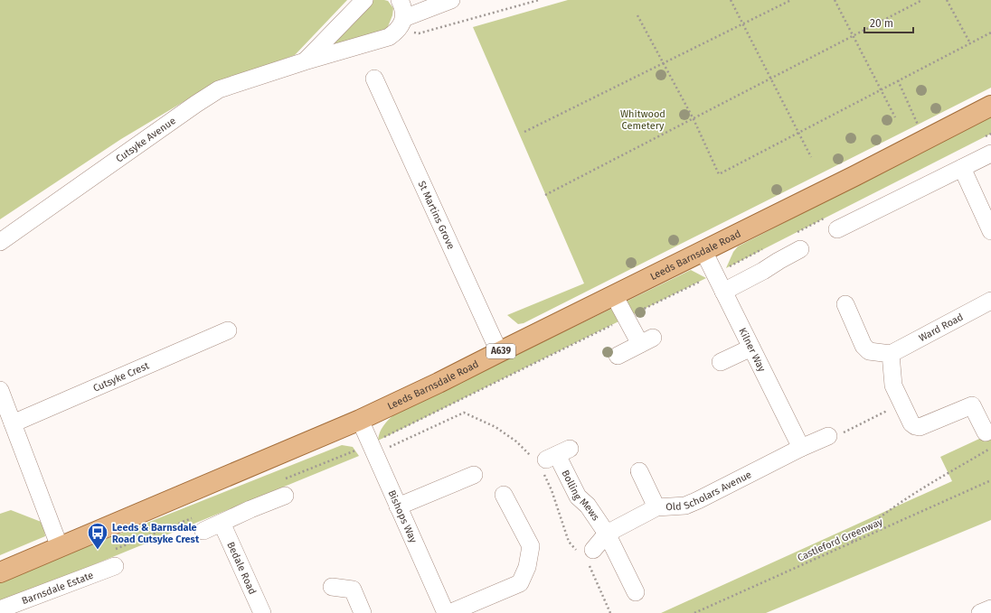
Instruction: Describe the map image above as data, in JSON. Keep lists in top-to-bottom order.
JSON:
{
  "streets": {
    "main road": ["Leeds Barnsdale Road", "A639"],
    "street": [
      "Cutsyke Avenue",
      "St Martins Grove",
      "Ward Road",
      "Kilner Way",
      "Cutsyke Crest",
      "Old Scholars Avenue",
      "Bolling Mews",
      "Bishops Way",
      "Bedale Road",
      "Barnsdale Estate"
    ],
    "path": ["Castleford Greenway"]
  },
  "crossings": [
    ["St Martins Grove", "Leeds Barnsdale Road"],
    ["Leeds Barnsdale Road", "Kilner Way"],
    ["Leeds Barnsdale Road", "Bishops Way"],
    ["Kilner Way", "Old Scholars Avenue"],
    ["Old Scholars Avenue", "Bolling Mews"]
  ],
  "parks": ["Whitwood Cemetery"],
  "places": {
    "bus stop": ["Leeds & Barnsdale Road Cutsyke Crest"]
  },
  "scale_bar": "20 m"
}
